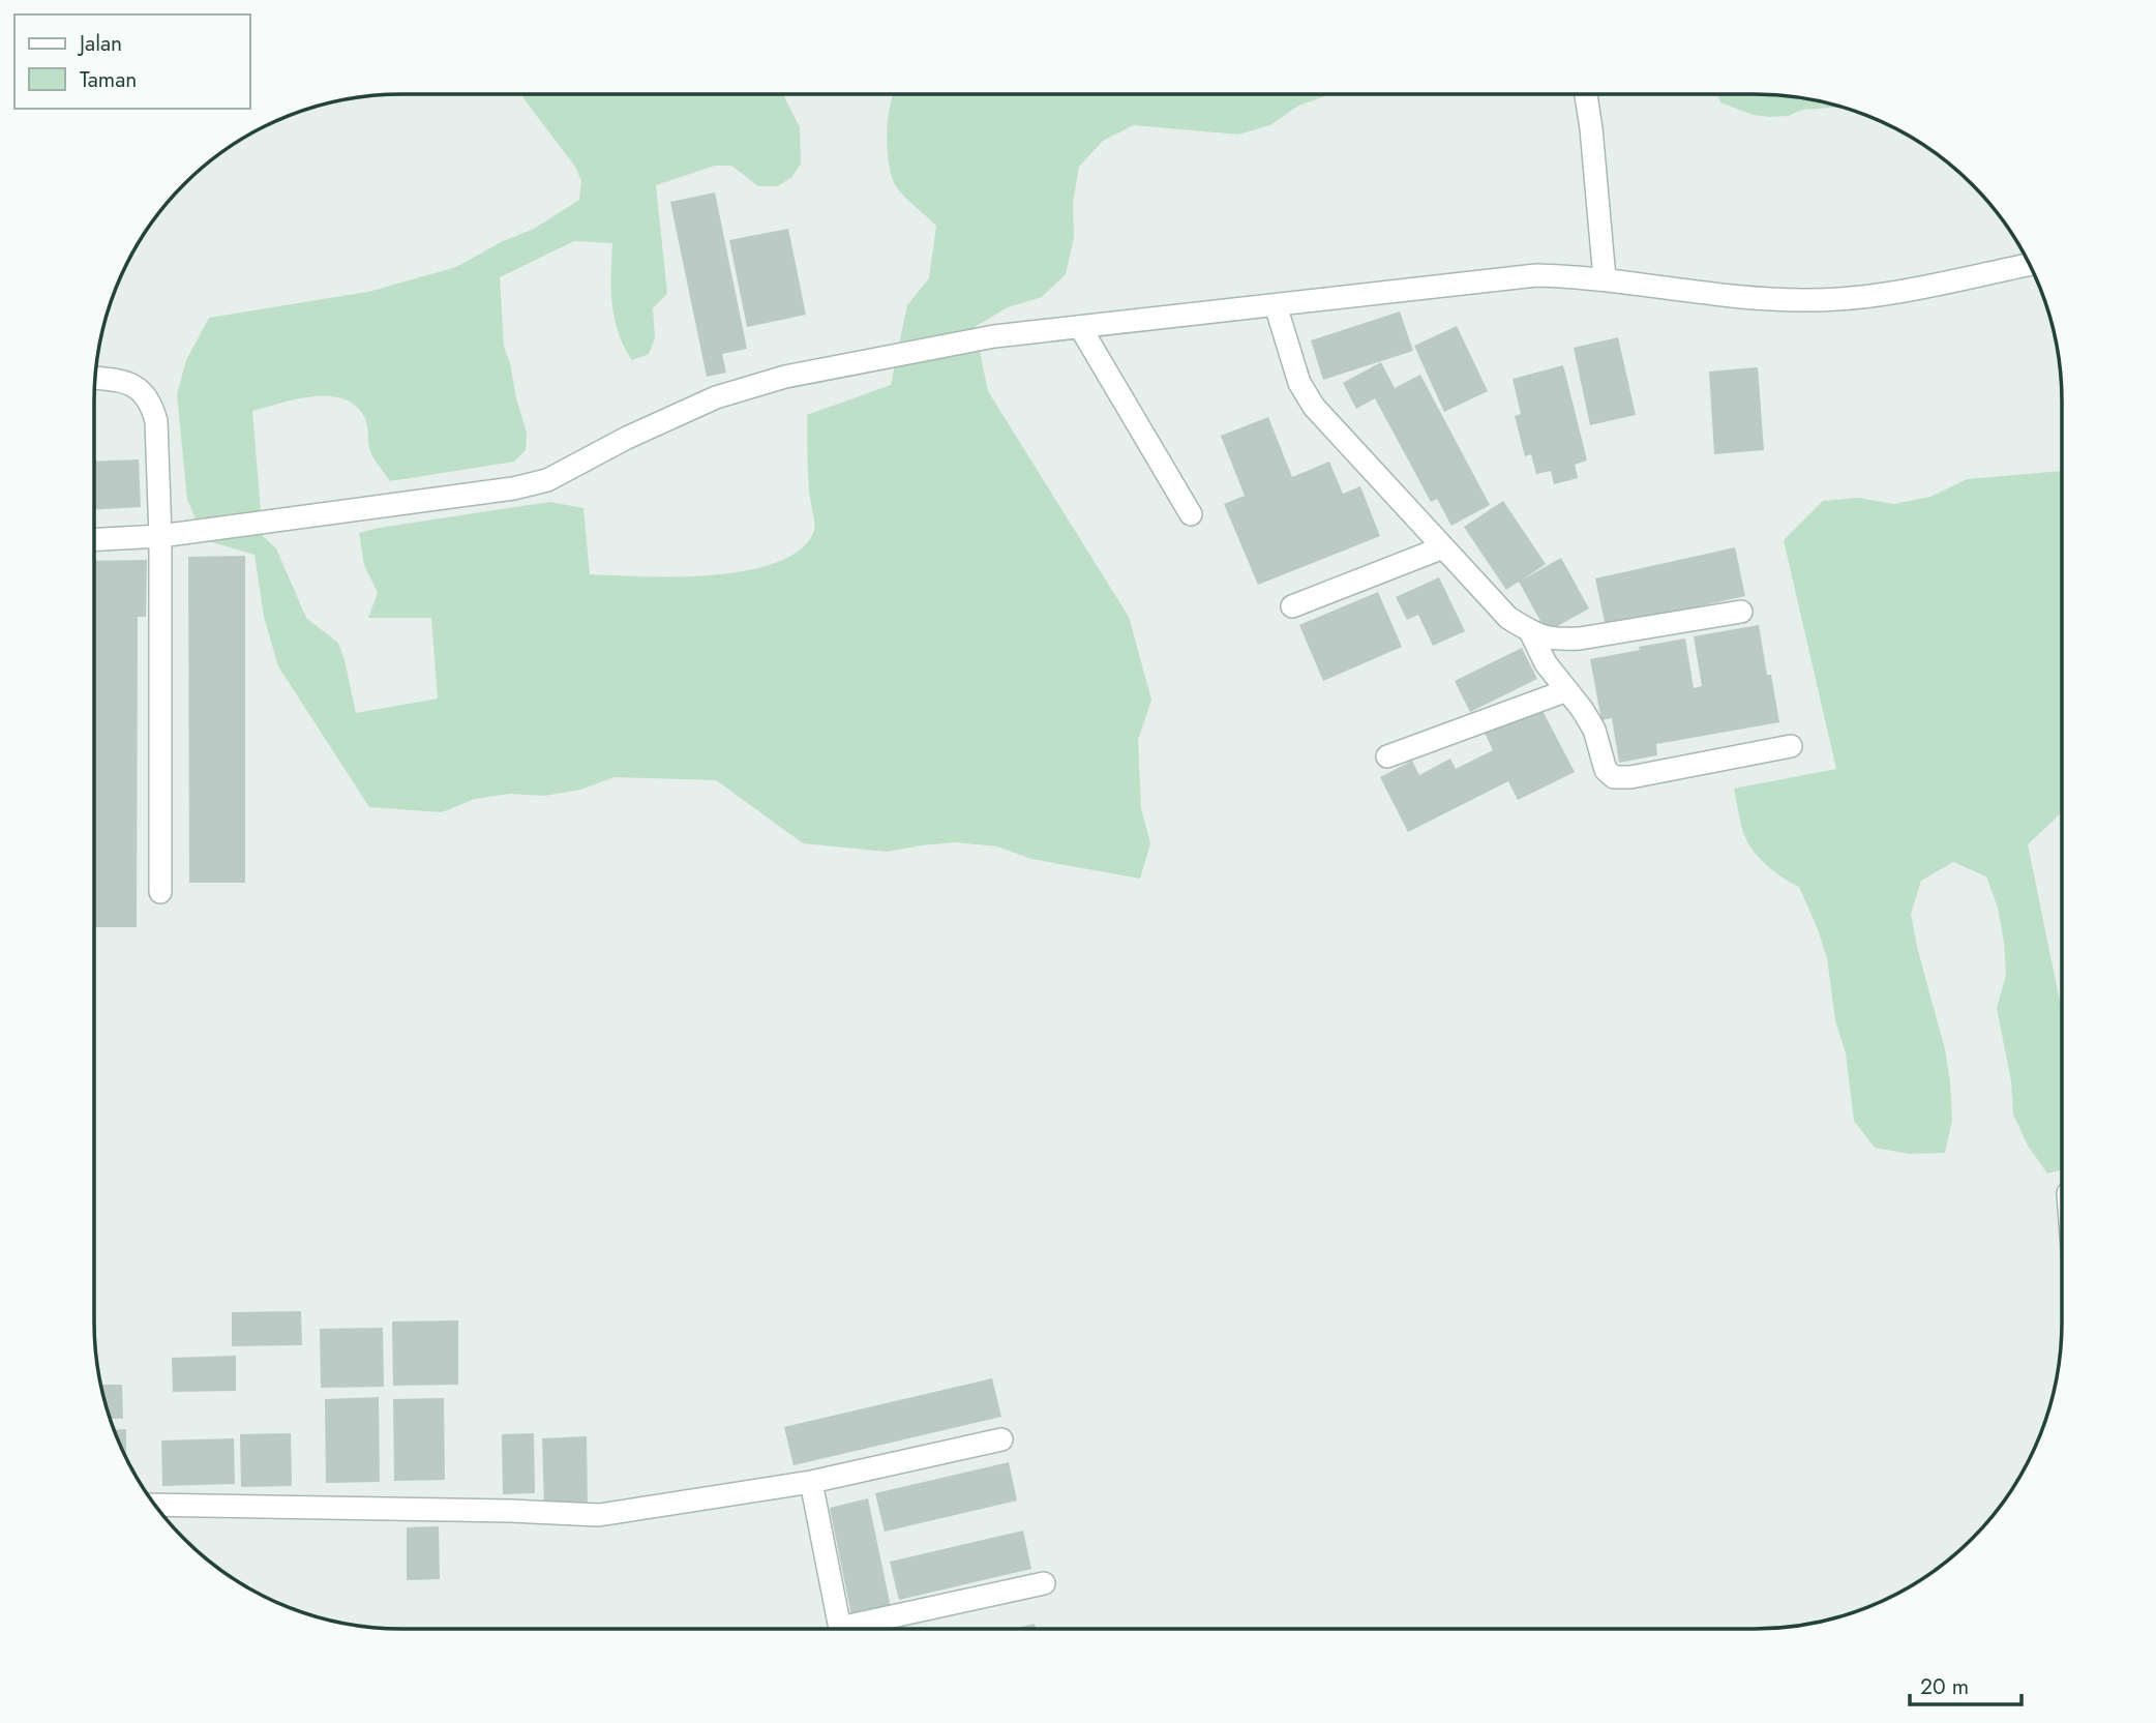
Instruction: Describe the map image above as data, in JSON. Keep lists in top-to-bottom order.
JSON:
{
  "legend": ["Jalan", "Taman"],
  "scale_bar": "20 m"
}
